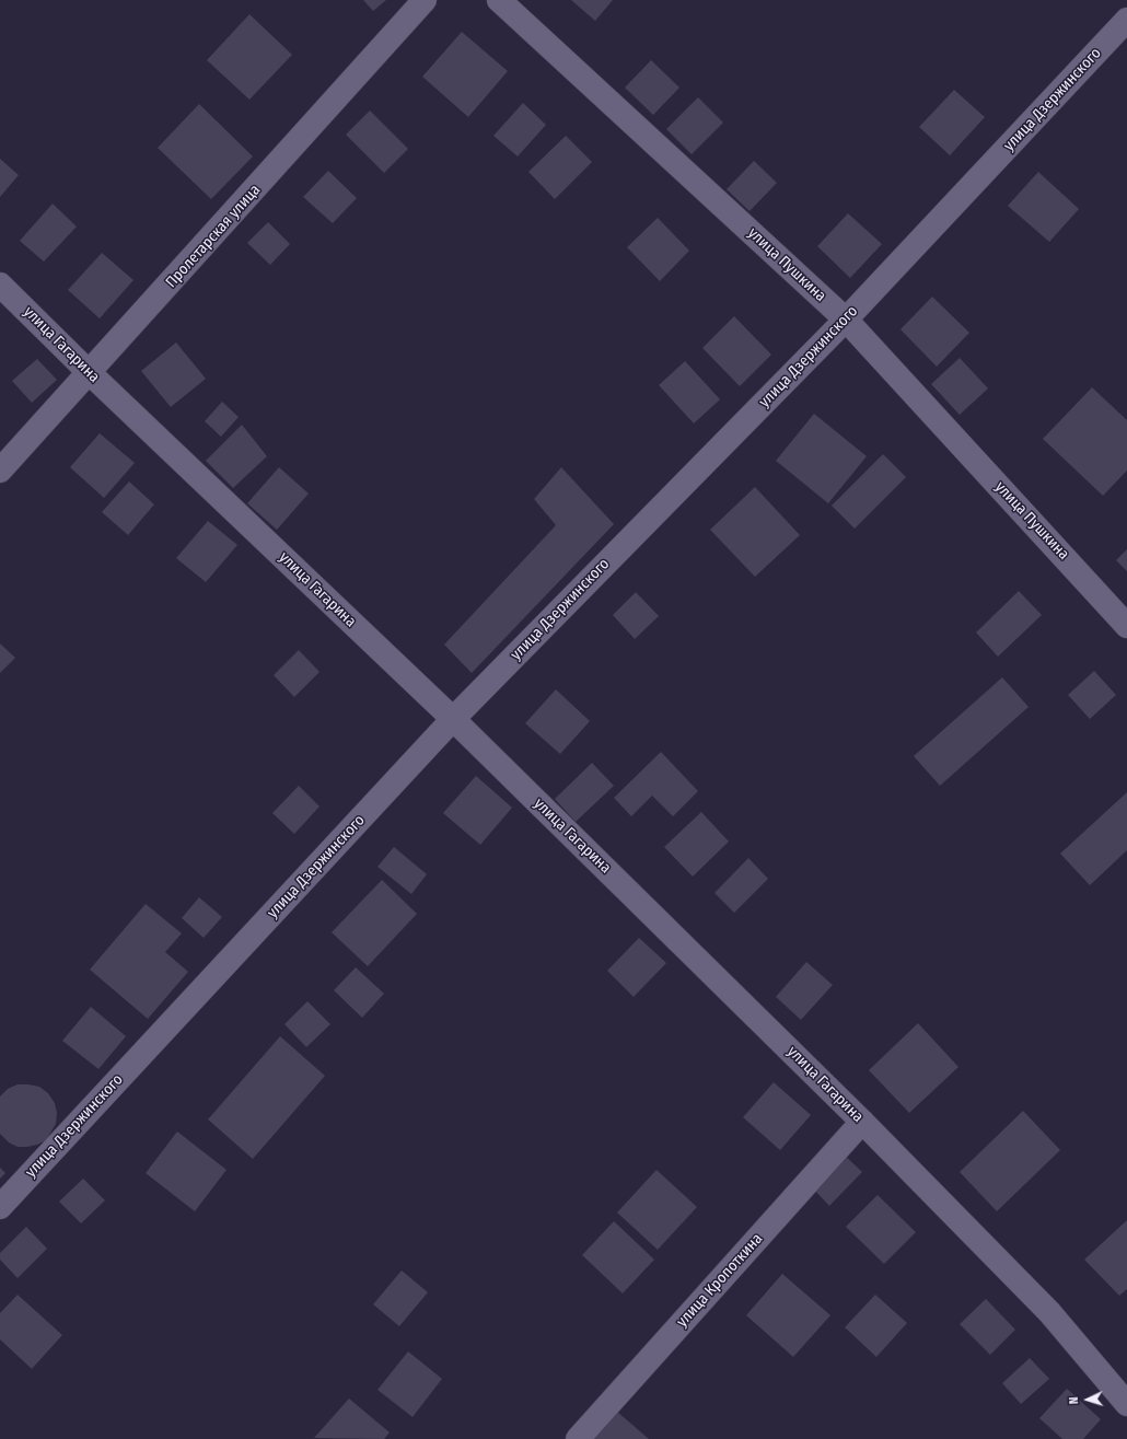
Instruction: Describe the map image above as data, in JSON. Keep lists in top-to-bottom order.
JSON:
{
  "streets": {
    "street": [
      "улица Дзержинского",
      "Пролетарская улица",
      "улица Пушкина",
      "улица Гагарина",
      "улица Кропоткина"
    ]
  },
  "crossings": [
    ["улица Дзержинского", "улица Пушкина"],
    ["улица Дзержинского", "улица Гагарина"],
    ["Пролетарская улица", "улица Гагарина"],
    ["улица Гагарина", "улица Кропоткина"]
  ],
  "north": "left"
}
